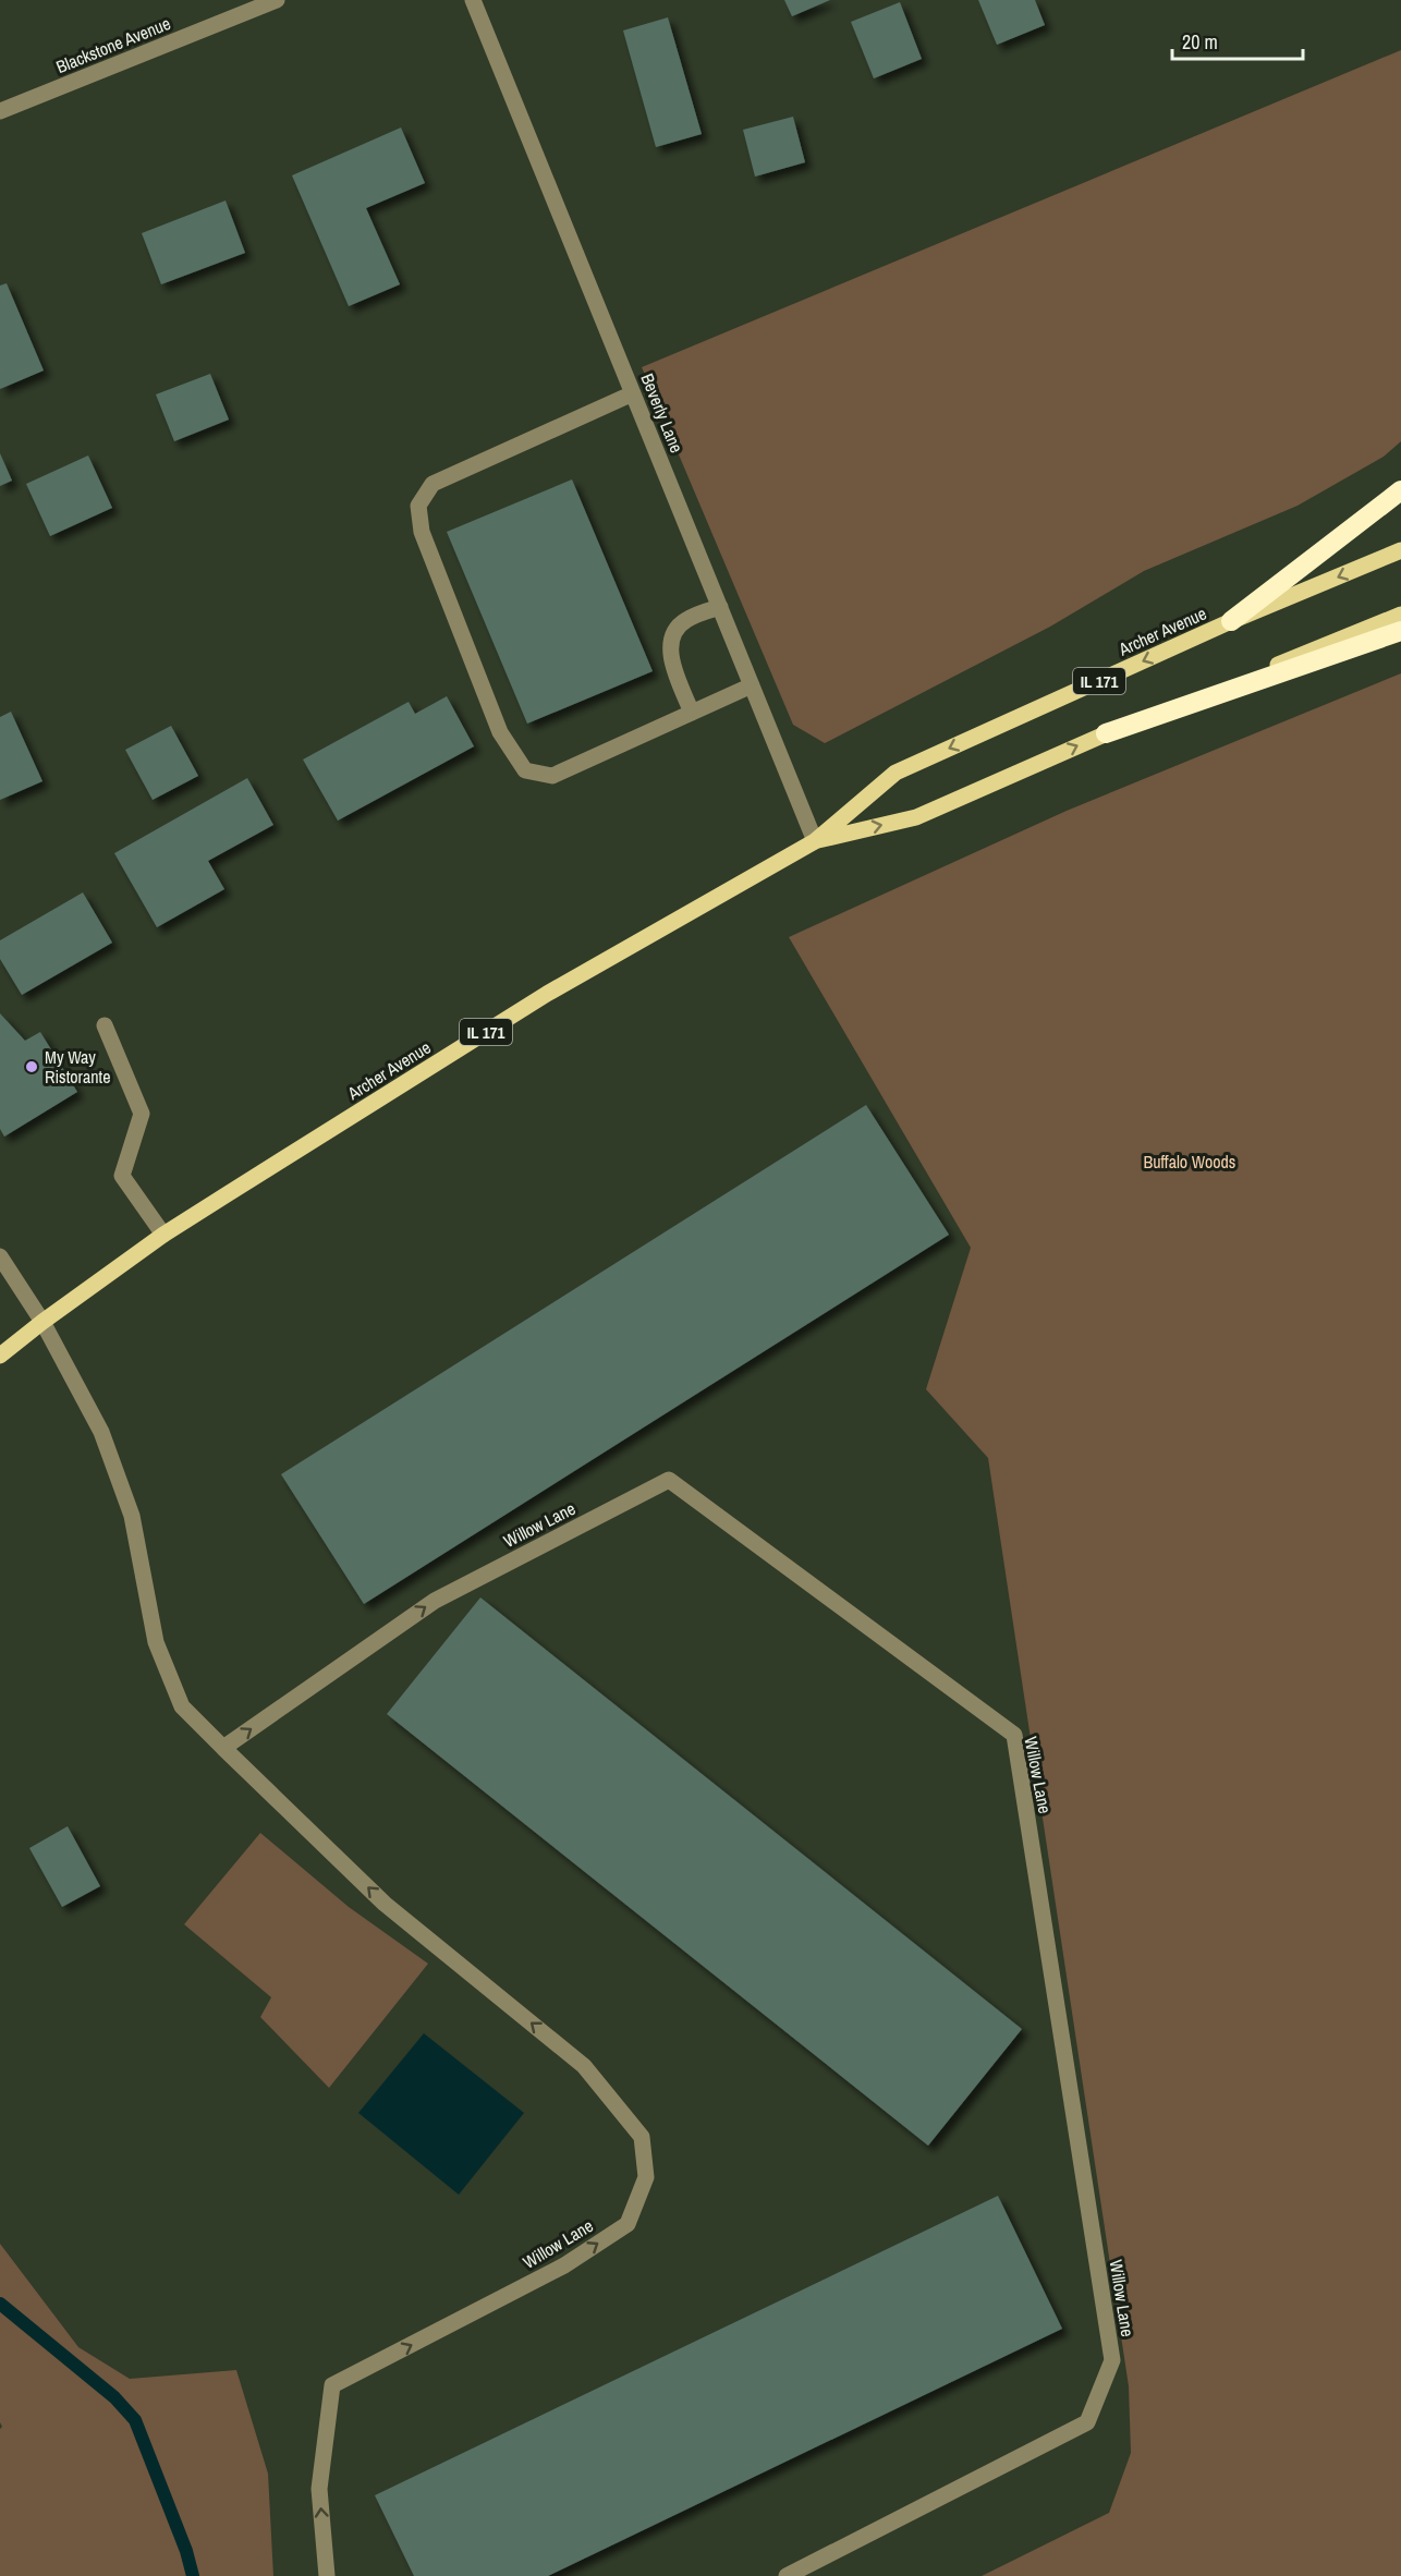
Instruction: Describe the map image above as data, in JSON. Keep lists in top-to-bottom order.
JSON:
{
  "streets": {
    "main road": ["Archer Avenue", "IL 171"],
    "street": ["Blackstone Avenue", "Beverly Lane", "Willow Lane"]
  },
  "crossings": [
    ["Beverly Lane", "Archer Avenue"],
    ["Archer Avenue", "Willow Lane"]
  ],
  "parks": ["Buffalo Woods"],
  "places": ["My Way Ristorante"],
  "scale_bar": "20 m"
}
